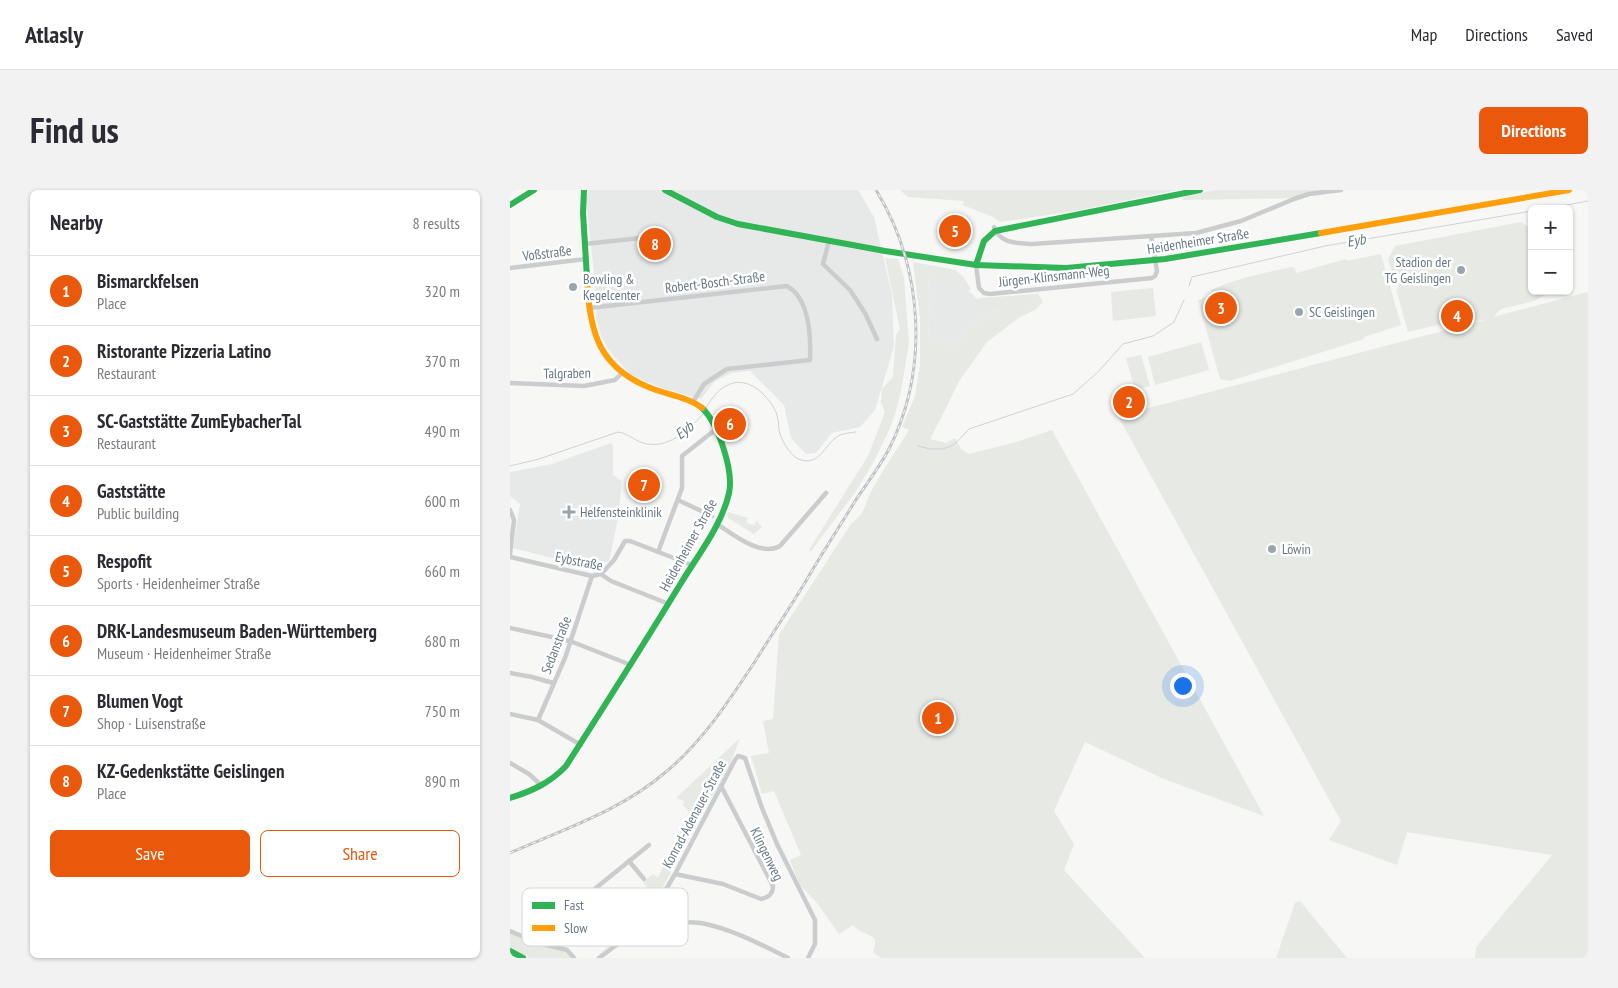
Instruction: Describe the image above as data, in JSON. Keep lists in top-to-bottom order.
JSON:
{
  "streets": {
    "street": [
      "Heidenheimer Straße",
      "Voßstraße",
      "Jürgen-Klinsmann-Weg",
      "Robert-Bosch-Straße",
      "Talgraben",
      "Eybstraße",
      "Sedanstraße",
      "Konrad-Adenauer-Straße",
      "Klingenweg"
    ]
  },
  "crossings": [
    ["Heidenheimer Straße", "Jürgen-Klinsmann-Weg"],
    ["Heidenheimer Straße", "Robert-Bosch-Straße"],
    ["Heidenheimer Straße", "Eybstraße"],
    ["Eybstraße", "Sedanstraße"],
    ["Konrad-Adenauer-Straße", "Klingenweg"]
  ],
  "water": ["Eyb"],
  "places": {
    "other": [
      "Stadion der TG Geislingen",
      "Bowling & Kegelcenter",
      "SC Geislingen",
      "Löwin"
    ],
    "health": ["Helfensteinklinik"]
  },
  "legend": ["Fast", "Slow"],
  "page": {
    "header": "Atlasly",
    "nav": ["Map", "Directions", "Saved"],
    "title": "Find us",
    "buttons": [
      "Directions",
      ["Save", "Share"]
    ],
    "heading": ["Nearby", "8 results"],
    "map_buttons": ["+", "−"],
    "pins": [
      "5",
      "8",
      "3",
      "4",
      "2",
      "6",
      "7",
      "1"
    ],
    "list": [
      {
        "mark": "1",
        "name": "Bismarckfelsen",
        "note": "Place",
        "value": "320 m"
      },
      {
        "mark": "2",
        "name": "Ristorante Pizzeria Latino",
        "note": "Restaurant",
        "value": "370 m"
      },
      {
        "mark": "3",
        "name": "SC-Gaststätte ZumEybacherTal",
        "note": "Restaurant",
        "value": "490 m"
      },
      {
        "mark": "4",
        "name": "Gaststätte",
        "note": "Public building",
        "value": "600 m"
      },
      {
        "mark": "5",
        "name": "Respofit",
        "note": "Sports · Heidenheimer Straße",
        "value": "660 m"
      },
      {
        "mark": "6",
        "name": "DRK-Landesmuseum Baden-Württemberg",
        "note": "Museum · Heidenheimer Straße",
        "value": "680 m"
      },
      {
        "mark": "7",
        "name": "Blumen Vogt",
        "note": "Shop · Luisenstraße",
        "value": "750 m"
      },
      {
        "mark": "8",
        "name": "KZ-Gedenkstätte Geislingen",
        "note": "Place",
        "value": "890 m"
      }
    ]
  }
}
